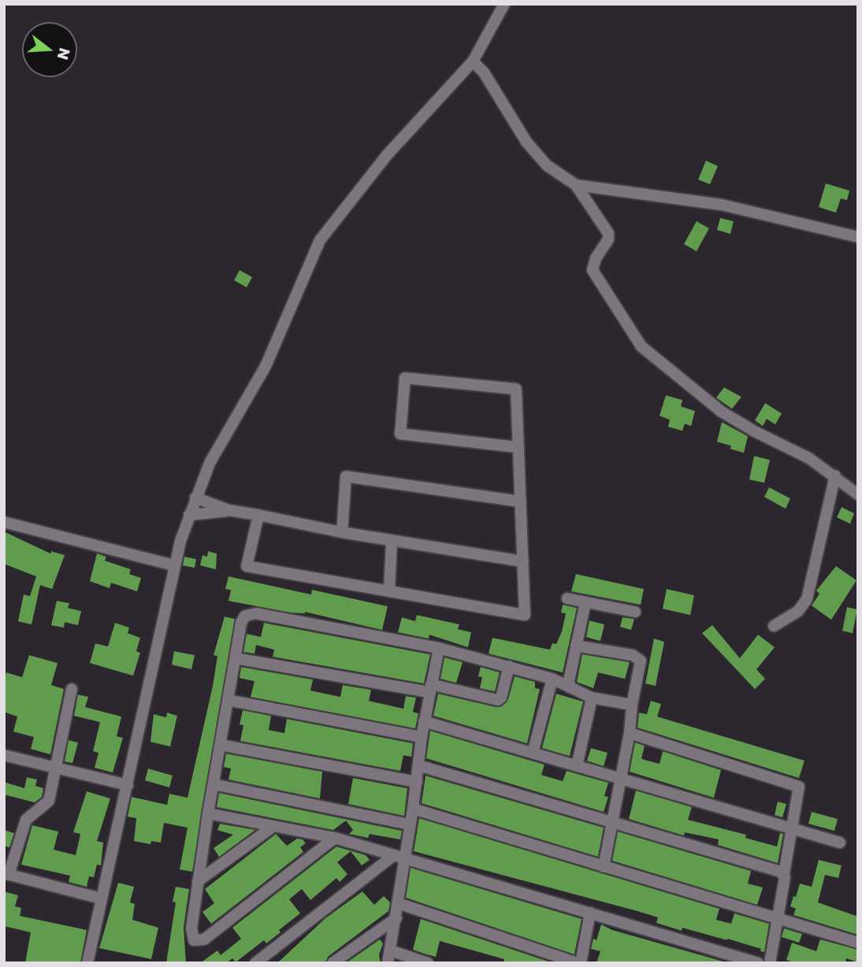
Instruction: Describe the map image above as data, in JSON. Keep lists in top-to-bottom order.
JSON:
{
  "north": "right"
}
